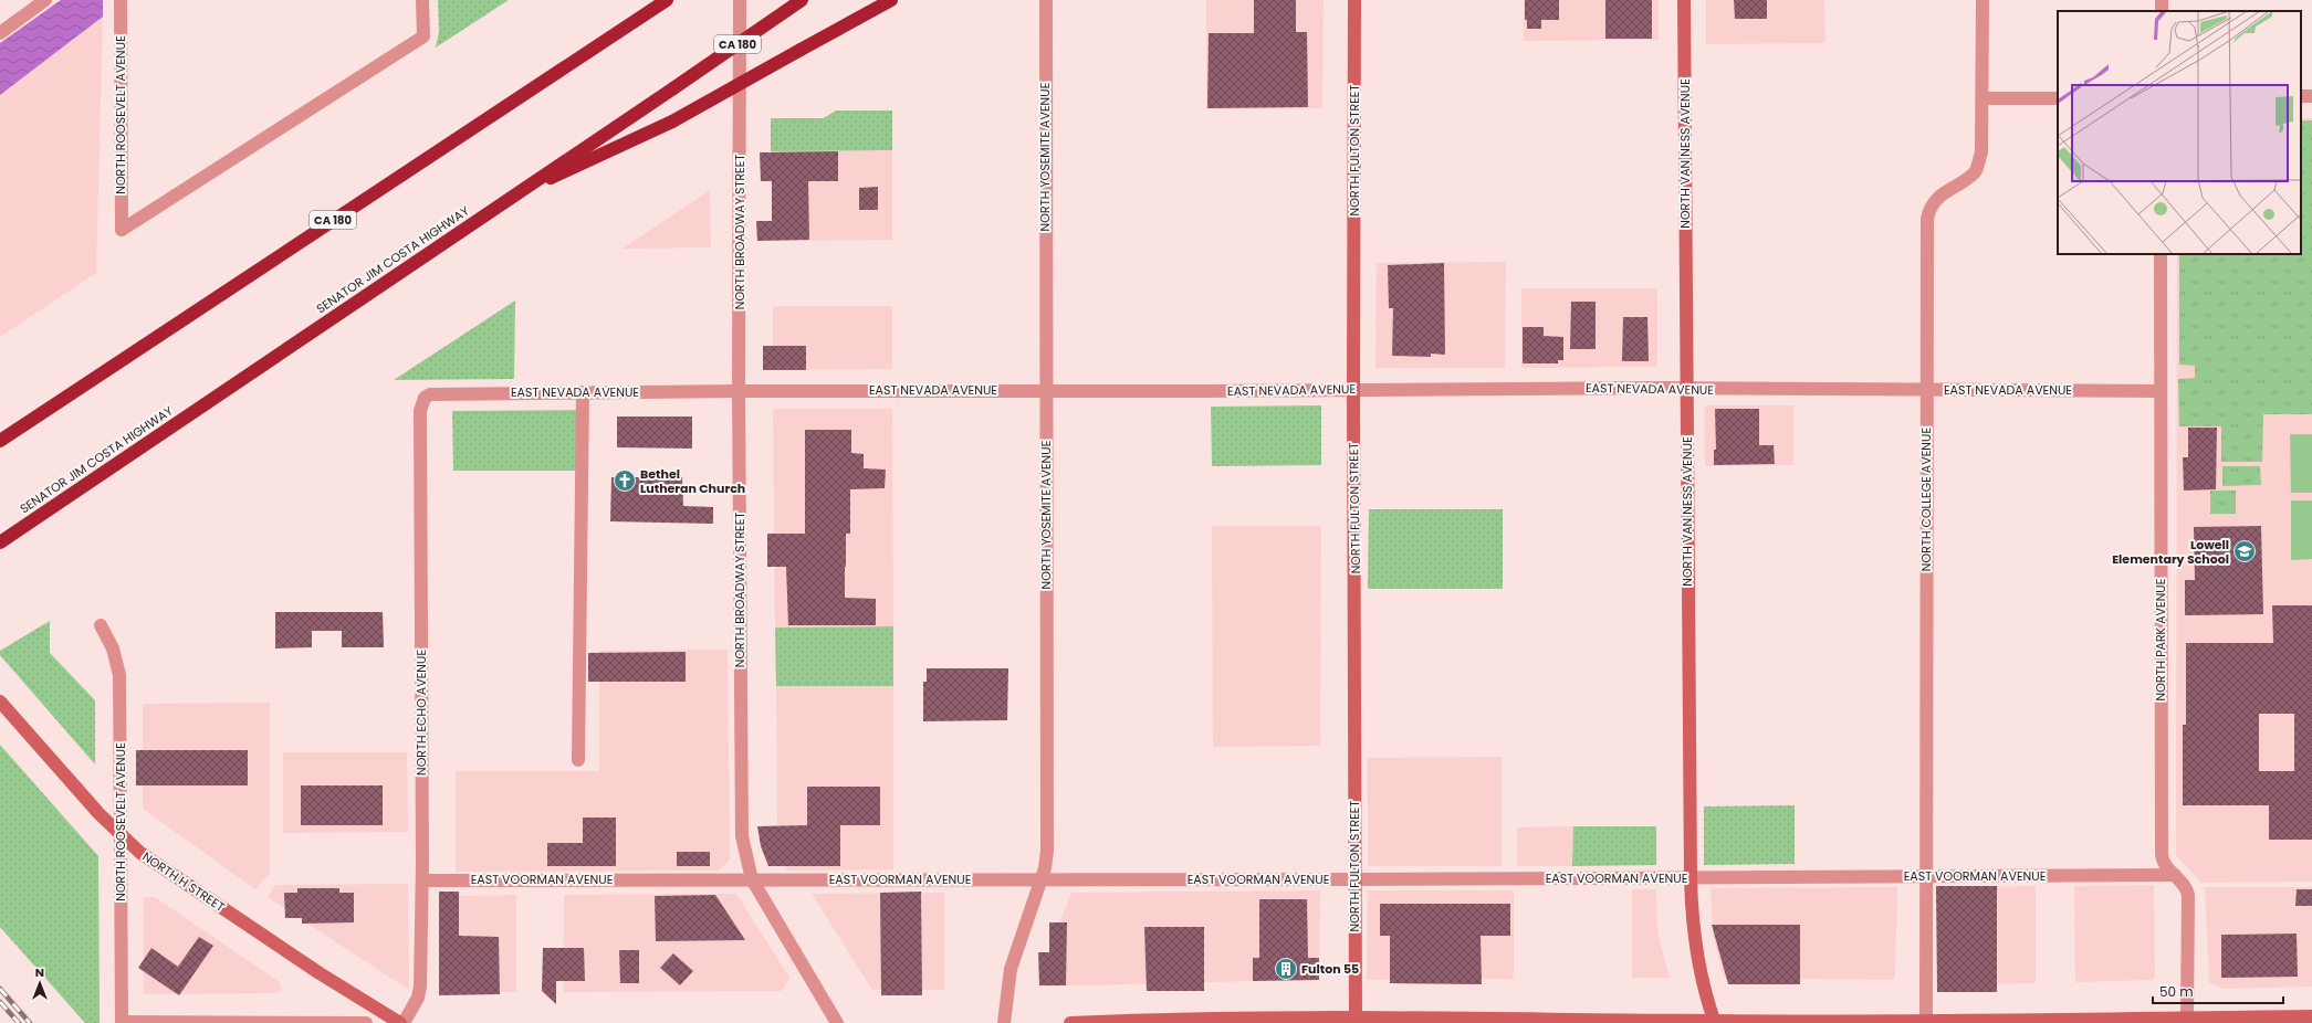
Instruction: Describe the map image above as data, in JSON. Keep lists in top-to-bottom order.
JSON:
{
  "streets": {
    "highway": ["CA 180", "SENATOR JIM COSTA HIGHWAY"],
    "main road": ["NORTH FULTON STREET", "NORTH VAN NESS AVENUE", "NORTH H STREET"],
    "street": [
      "NORTH ROOSEVELT AVENUE",
      "NORTH YOSEMITE AVENUE",
      "NORTH BROADWAY STREET",
      "EAST NEVADA AVENUE",
      "NORTH COLLEGE AVENUE",
      "NORTH PARK AVENUE",
      "NORTH ECHO AVENUE",
      "EAST VOORMAN AVENUE"
    ]
  },
  "crossings": [
    ["NORTH ROOSEVELT AVENUE", "NORTH H STREET"],
    ["NORTH FULTON STREET", "EAST NEVADA AVENUE"],
    ["NORTH FULTON STREET", "EAST VOORMAN AVENUE"],
    ["NORTH VAN NESS AVENUE", "EAST NEVADA AVENUE"],
    ["NORTH VAN NESS AVENUE", "EAST VOORMAN AVENUE"],
    ["NORTH YOSEMITE AVENUE", "EAST NEVADA AVENUE"],
    ["NORTH YOSEMITE AVENUE", "EAST VOORMAN AVENUE"],
    ["NORTH BROADWAY STREET", "EAST NEVADA AVENUE"],
    ["NORTH BROADWAY STREET", "EAST VOORMAN AVENUE"],
    ["EAST NEVADA AVENUE", "NORTH COLLEGE AVENUE"],
    ["EAST NEVADA AVENUE", "NORTH PARK AVENUE"],
    ["EAST NEVADA AVENUE", "NORTH ECHO AVENUE"],
    ["NORTH COLLEGE AVENUE", "EAST VOORMAN AVENUE"],
    ["NORTH PARK AVENUE", "EAST VOORMAN AVENUE"],
    ["NORTH ECHO AVENUE", "EAST VOORMAN AVENUE"],
    ["NORTH ECHO AVENUE", "NORTH H STREET"]
  ],
  "places": {
    "church": ["Bethel Lutheran Church"],
    "school or university": ["Lowell Elementary School"],
    "building": ["Fulton 55"]
  },
  "scale_bar": "50 m",
  "north": "top"
}
